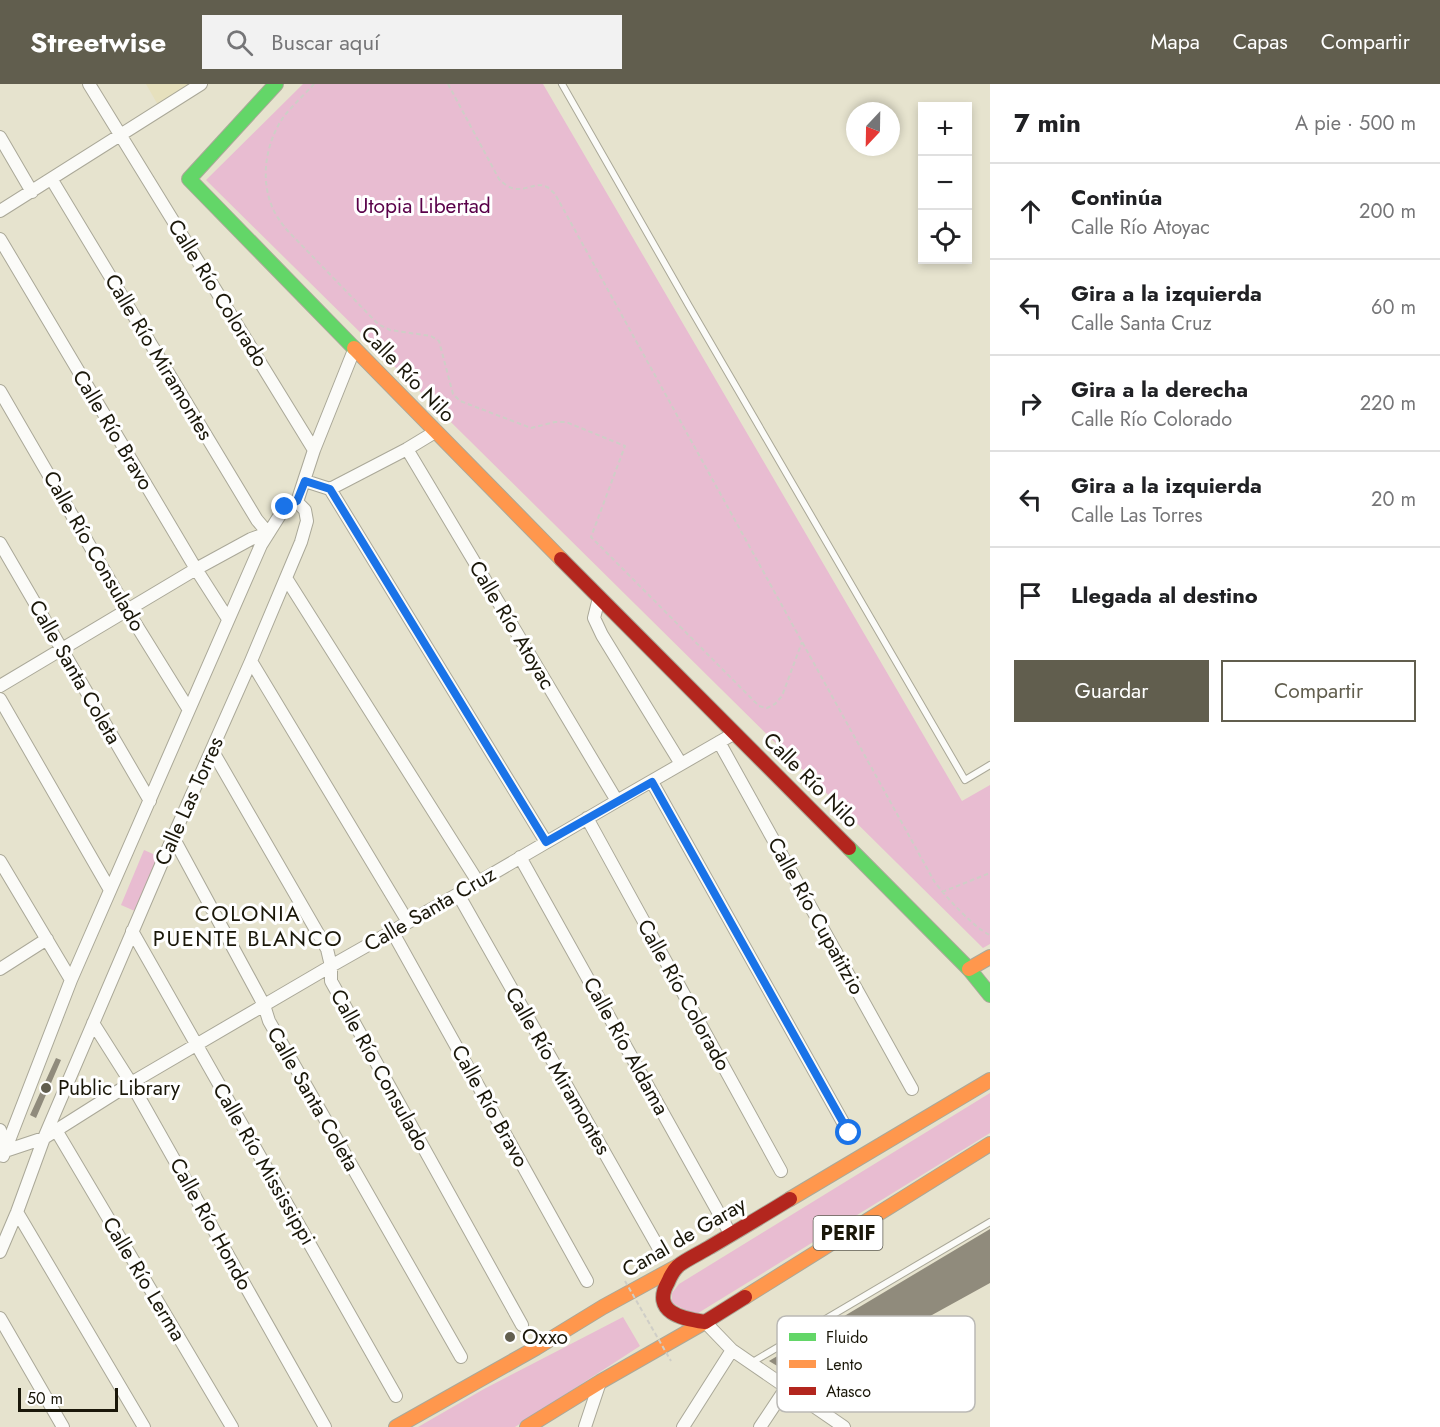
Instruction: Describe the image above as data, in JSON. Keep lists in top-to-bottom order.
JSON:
{
  "streets": {
    "main road": ["Calle Río Nilo", "PERIF", "Canal de Garay"],
    "street": [
      "Calle Río Colorado",
      "Calle Río Miramontes",
      "Calle Río Bravo",
      "Calle Río Consulado",
      "Calle Río Atoyac",
      "Calle Santa Coleta",
      "Calle Las Torres",
      "Calle Santa Cruz",
      "Calle Río Cupatitzio",
      "Calle Río Aldama",
      "Calle Río Mississippi",
      "Calle Río Hondo",
      "Calle Río Lerma"
    ]
  },
  "crossings": [
    ["Calle Río Colorado", "Calle Santa Cruz"],
    ["Calle Río Miramontes", "Calle Las Torres"],
    ["Calle Río Miramontes", "Calle Santa Cruz"],
    ["Calle Río Nilo", "Calle Santa Cruz"],
    ["Calle Río Bravo", "Calle Las Torres"],
    ["Calle Río Bravo", "Calle Santa Cruz"],
    ["Calle Río Consulado", "Calle Las Torres"],
    ["Calle Río Consulado", "Calle Santa Cruz"],
    ["Calle Río Atoyac", "Calle Santa Cruz"],
    ["Calle Santa Coleta", "Calle Las Torres"],
    ["Calle Santa Coleta", "Calle Santa Cruz"],
    ["Calle Las Torres", "Calle Santa Cruz"],
    ["Calle Las Torres", "Calle Río Mississippi"],
    ["Calle Las Torres", "Calle Río Hondo"],
    ["Calle Santa Cruz", "Calle Río Cupatitzio"],
    ["Calle Santa Cruz", "Calle Río Aldama"],
    ["Calle Santa Cruz", "Calle Río Mississippi"],
    ["Calle Santa Cruz", "Calle Río Hondo"],
    ["Calle Santa Cruz", "Calle Río Lerma"],
    ["Calle Río Aldama", "Canal de Garay"]
  ],
  "districts": ["COLONIA PUENTE BLANCO"],
  "parks": ["Utopia Libertad"],
  "places": ["Public Library", "Oxxo"],
  "legend": ["Fluido", "Lento", "Atasco"],
  "scale_bar": "50 m",
  "north": "bottom",
  "page": {
    "header": "Streetwise",
    "search": "Buscar aquí",
    "nav": ["Mapa", "Capas", "Compartir"],
    "heading": ["7 min", "A pie · 500 m"],
    "map_buttons": ["+", "−"],
    "list": [
      ["Continúa", "Calle Río Atoyac", "200 m"],
      ["Gira a la izquierda", "Calle Santa Cruz", "60 m"],
      ["Gira a la derecha", "Calle Río Colorado", "220 m"],
      ["Gira a la izquierda", "Calle Las Torres", "20 m"],
      "Llegada al destino"
    ],
    "buttons": ["Guardar", "Compartir"],
    "scale": "50 m"
  }
}
